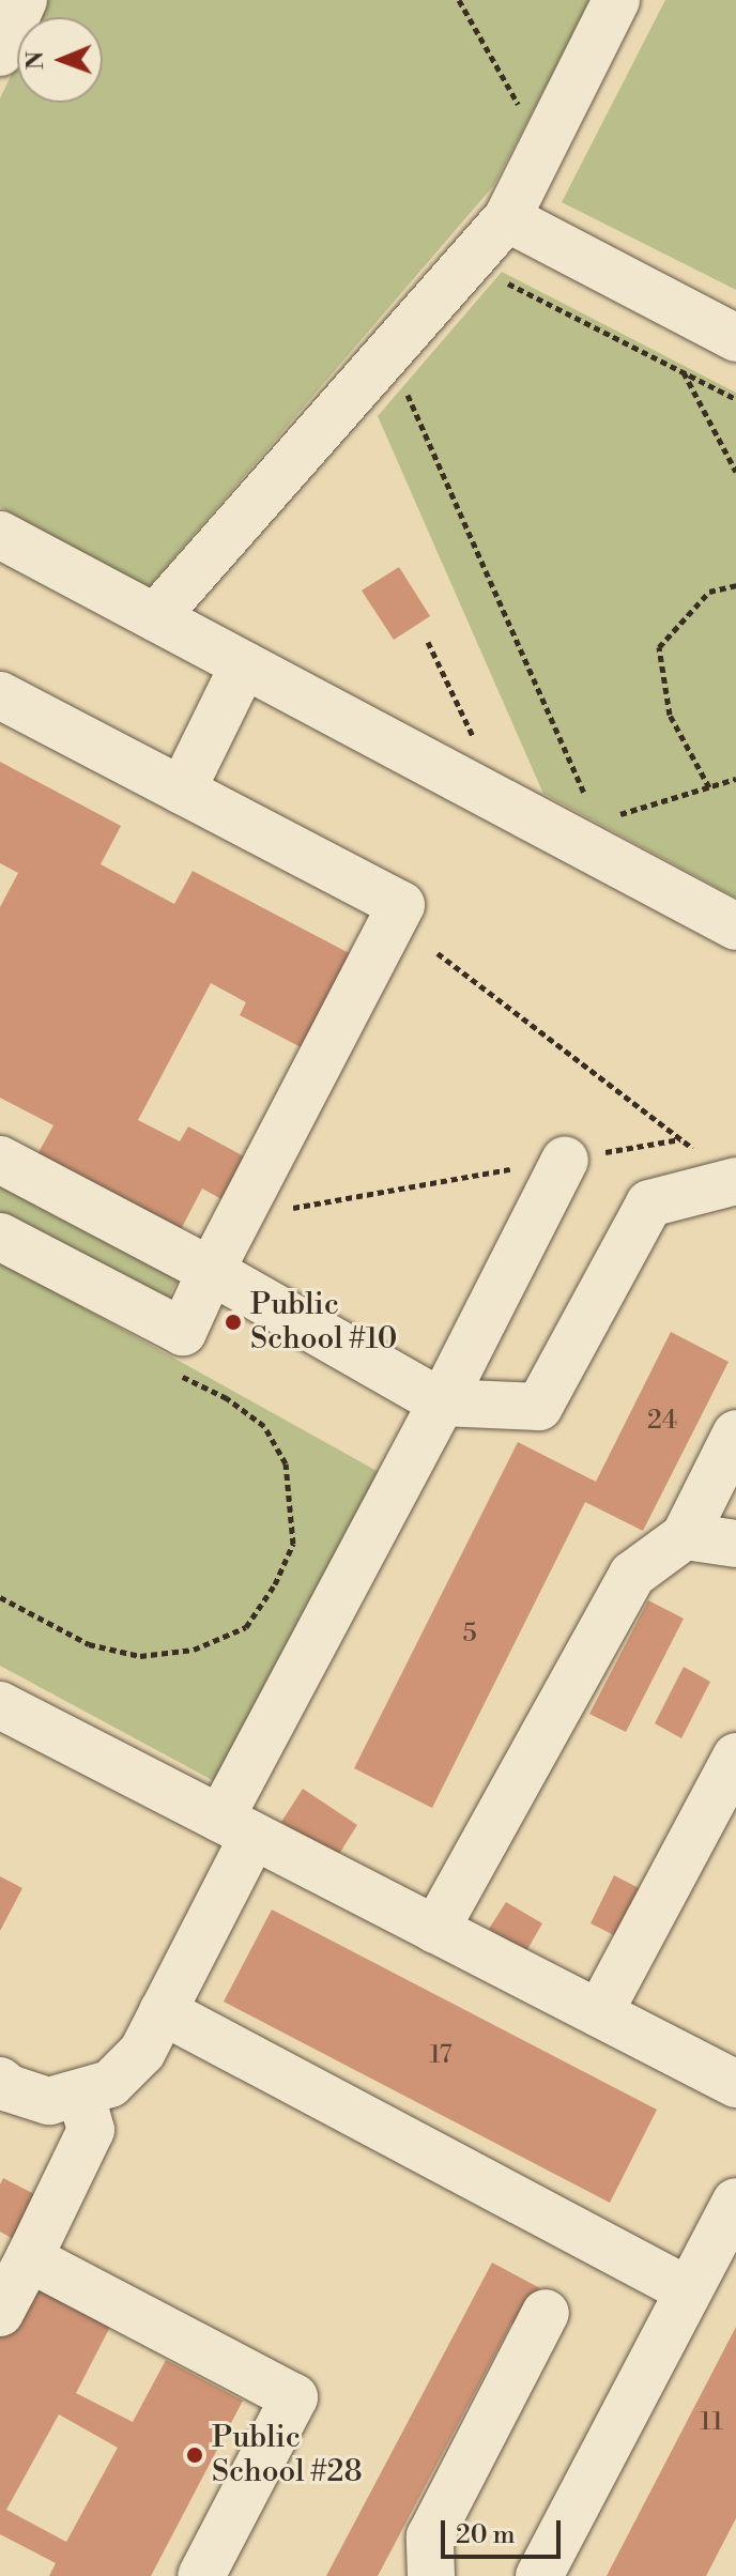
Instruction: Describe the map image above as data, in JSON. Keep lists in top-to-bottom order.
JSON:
{
  "places": ["Public School #10", "Public School #28"],
  "house_numbers": [
    "24",
    "5",
    "17",
    "11"
  ],
  "scale_bar": "20 m",
  "north": "left"
}
